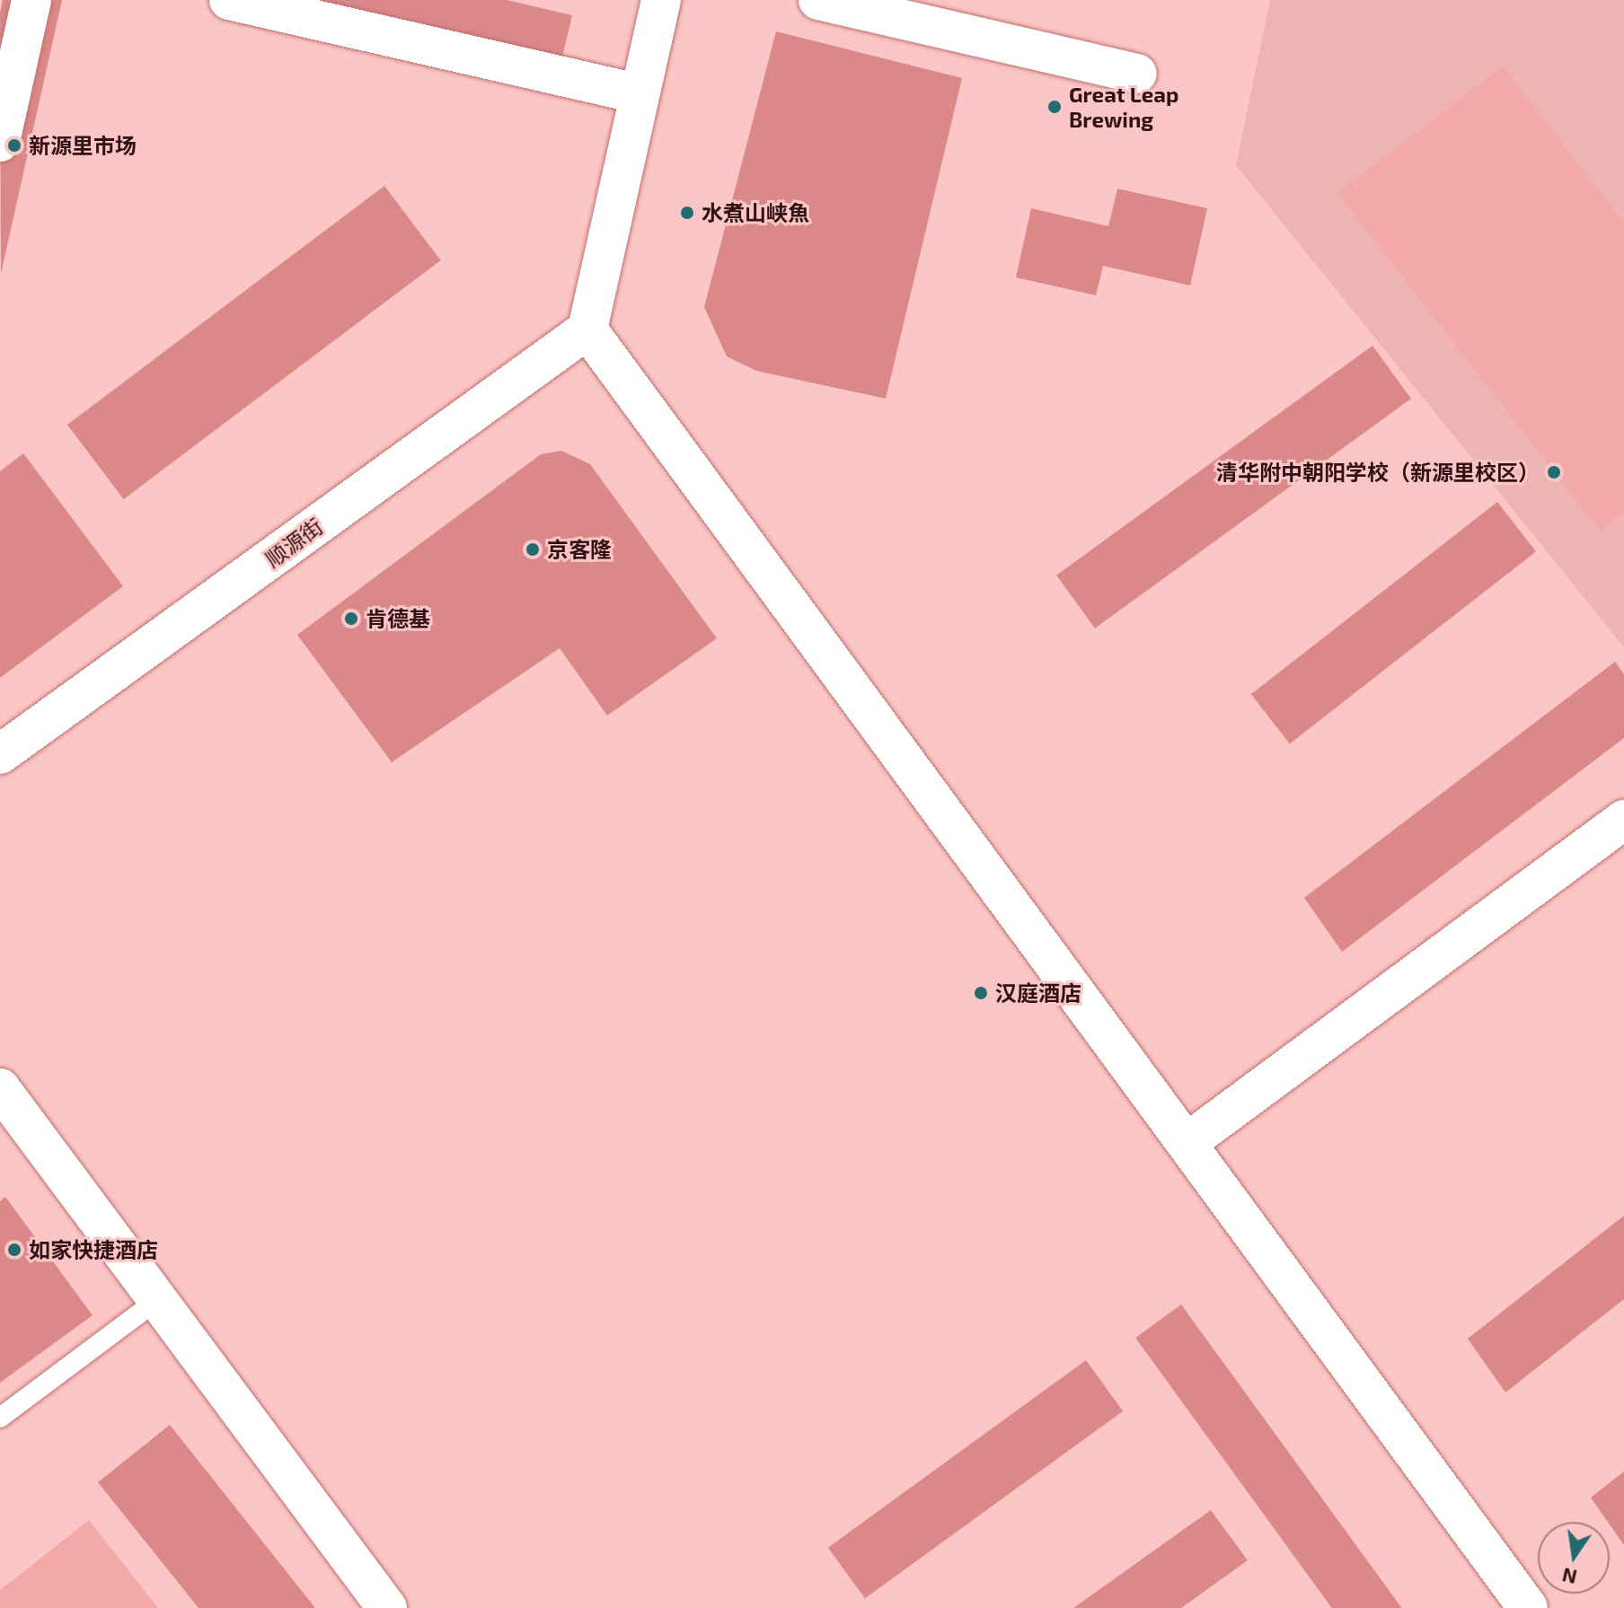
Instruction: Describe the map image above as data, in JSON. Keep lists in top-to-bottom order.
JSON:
{
  "streets": {
    "street": ["顺源街"]
  },
  "places": [
    "Great Leap Brewing",
    "新源里市场",
    "水煮山峡魚",
    "清华附中朝阳学校（新源里校区）",
    "京客隆",
    "肯德基",
    "汉庭酒店",
    "如家快捷酒店"
  ],
  "north": "bottom"
}
